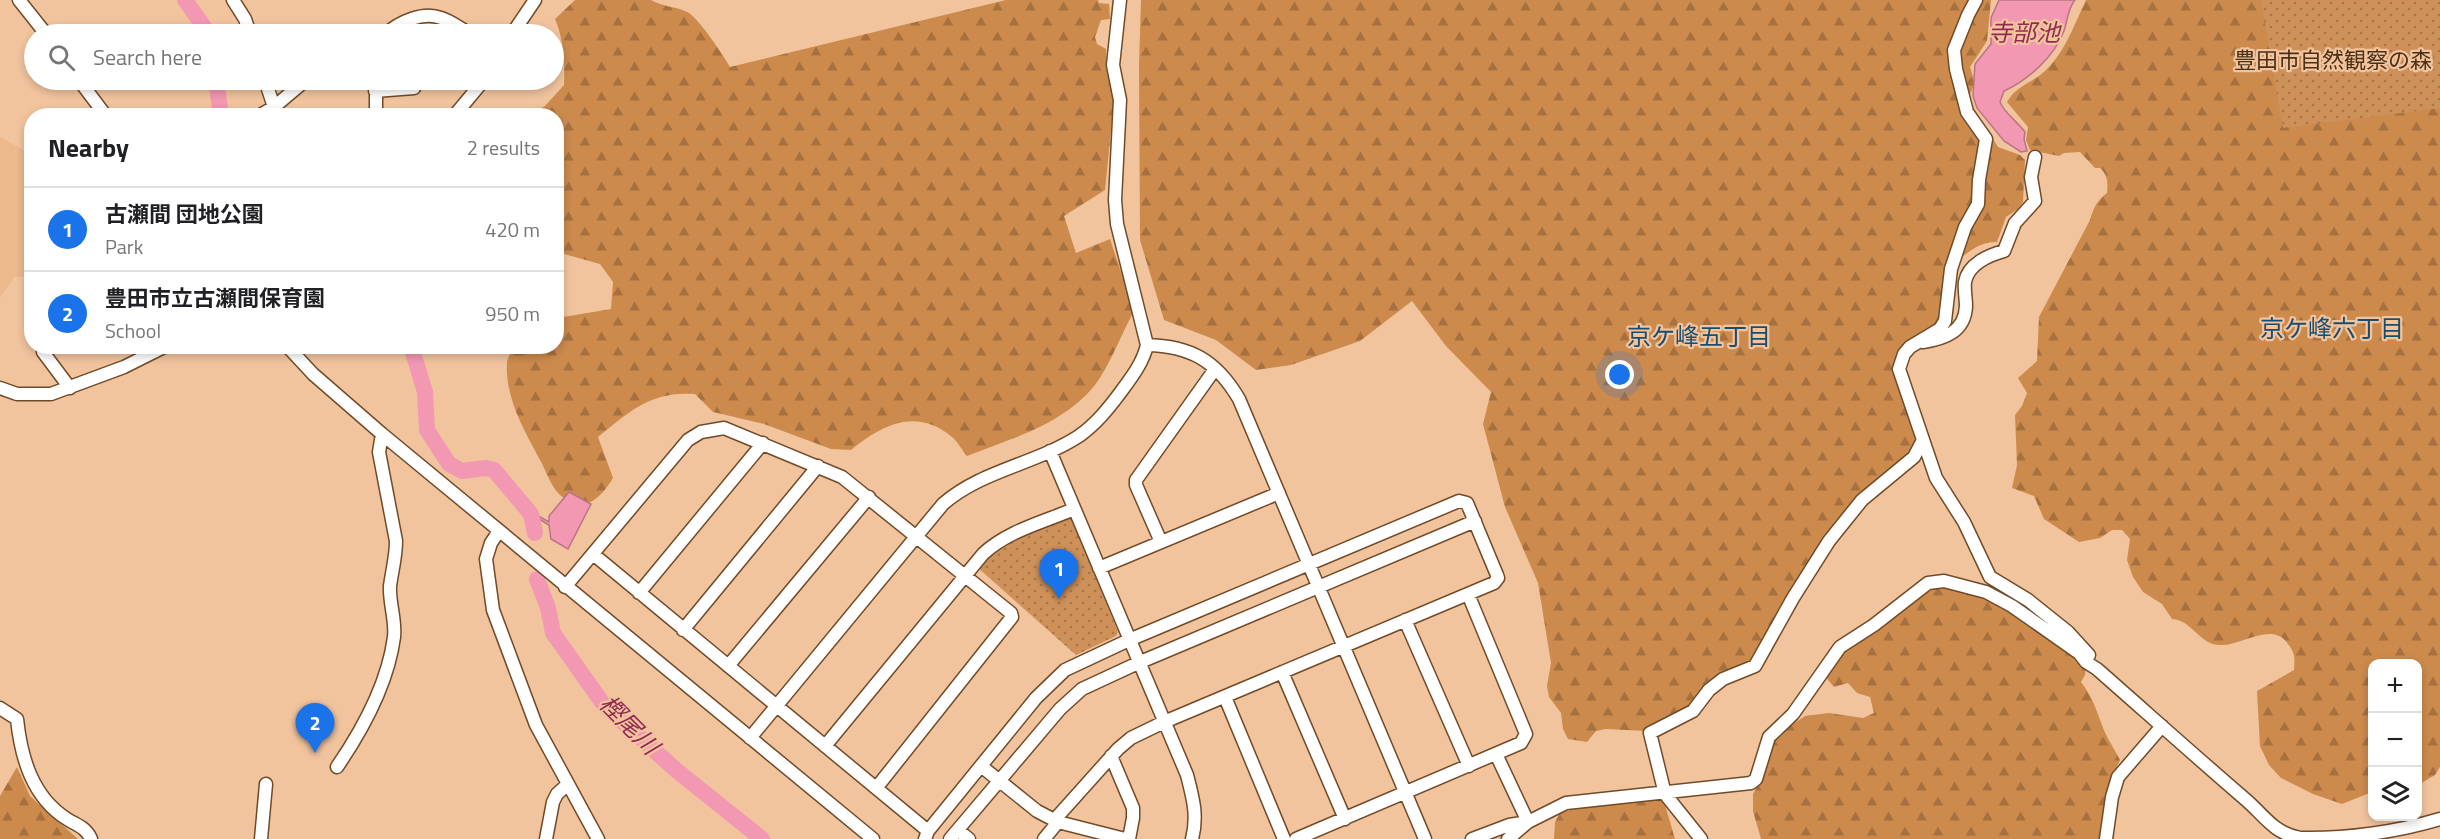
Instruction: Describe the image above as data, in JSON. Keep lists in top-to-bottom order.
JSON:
{
  "districts": ["京ケ峰六丁目", "京ケ峰五丁目"],
  "water": ["寺部池", "樫尾川"],
  "parks": ["豊田市自然観察の森"],
  "page": {
    "search": "Search here",
    "heading": ["Nearby", "2 results"],
    "list": [
      {
        "mark": "1",
        "name": "古瀬間 団地公園",
        "note": "Park",
        "value": "420 m"
      },
      {
        "mark": "2",
        "name": "豊田市立古瀬間保育園",
        "note": "School",
        "value": "950 m"
      }
    ],
    "pins": ["1", "2"],
    "map_buttons": ["+", "−"]
  }
}
